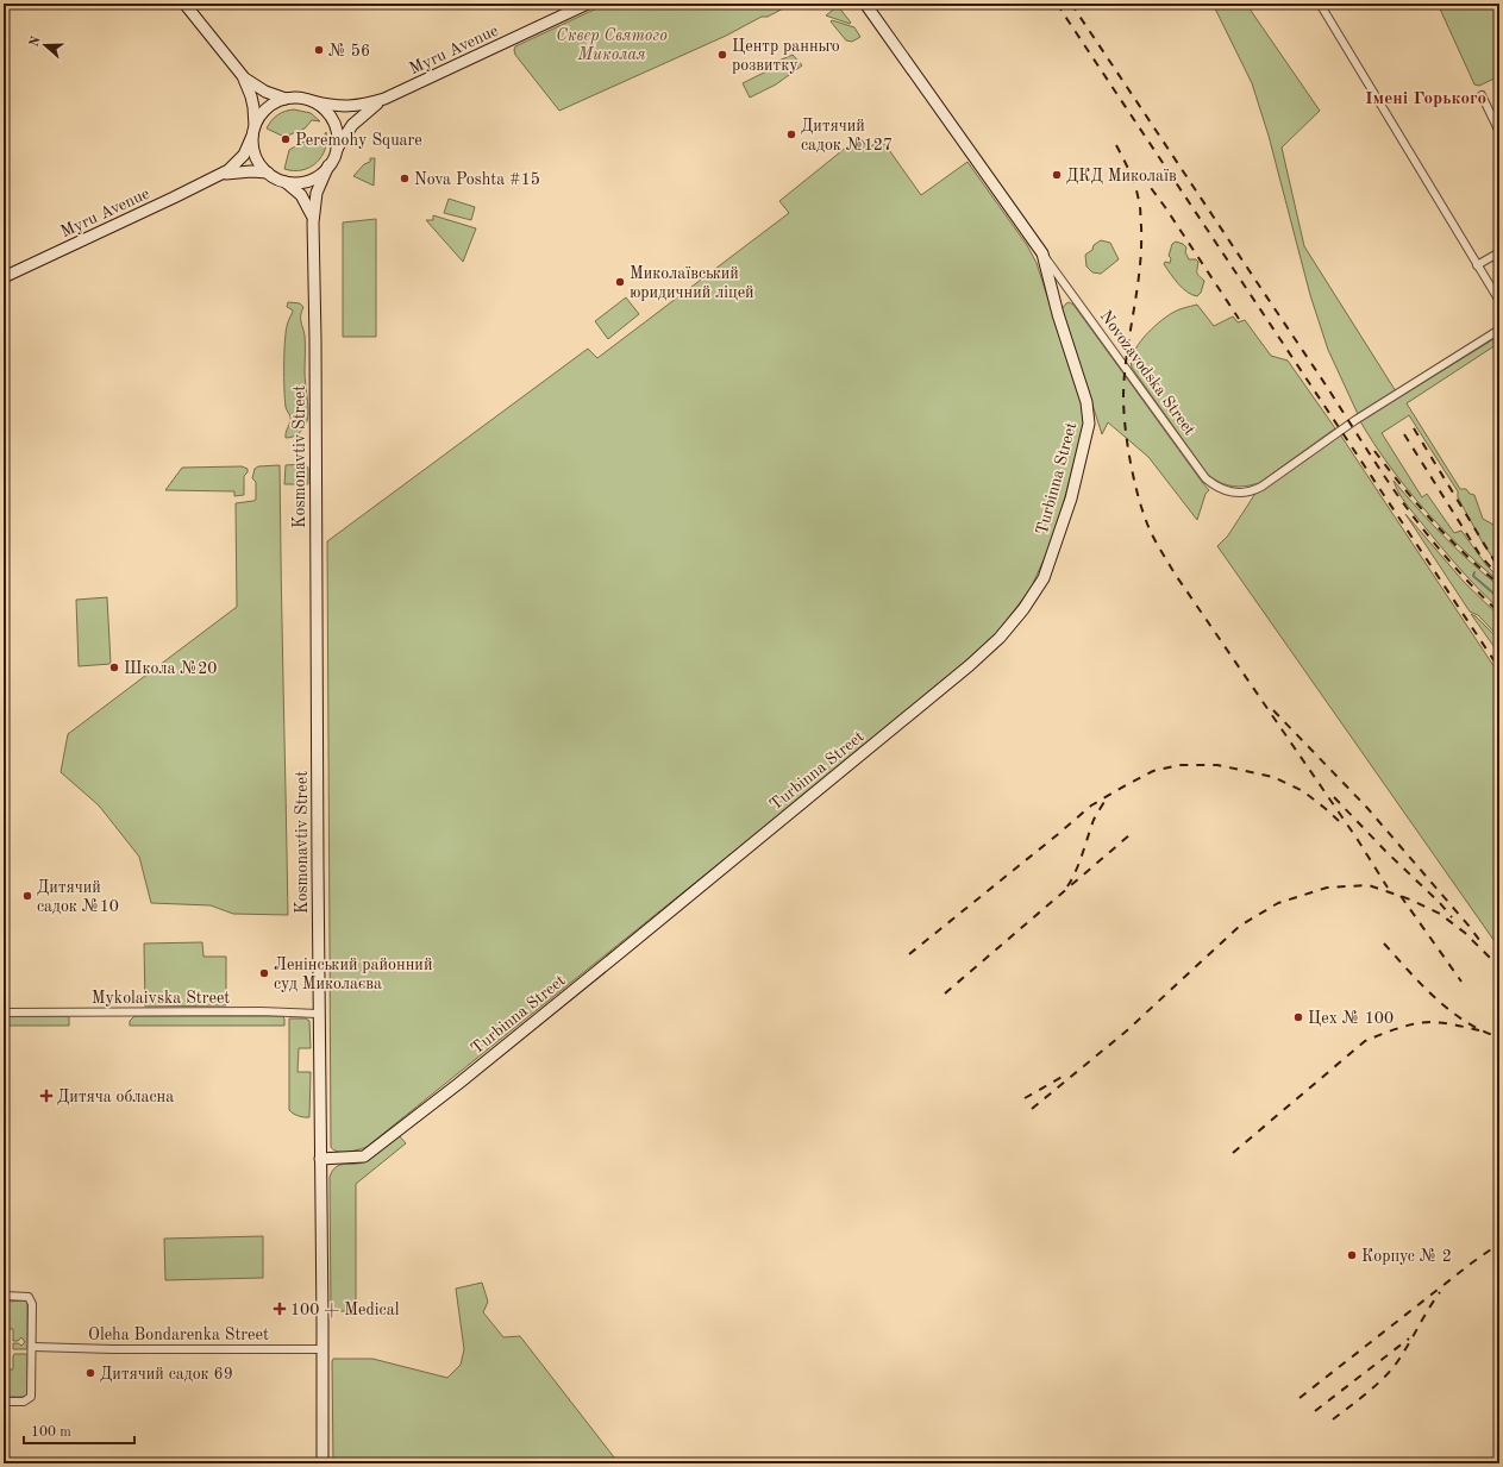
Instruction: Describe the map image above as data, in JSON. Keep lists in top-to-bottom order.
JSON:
{
  "streets": {
    "main road": [
      "Myru Avenue",
      "Novozavodska Street",
      "Kosmonavtiv Street",
      "Turbinna Street"
    ],
    "street": ["Mykolaivska Street", "Oleha Bondarenka Street"]
  },
  "crossings": [
    ["Myru Avenue", "Kosmonavtiv Street"],
    ["Novozavodska Street", "Turbinna Street"],
    ["Kosmonavtiv Street", "Turbinna Street"],
    ["Kosmonavtiv Street", "Mykolaivska Street"],
    ["Kosmonavtiv Street", "Oleha Bondarenka Street"]
  ],
  "districts": ["Імені Горького"],
  "parks": ["Сквер Святого Миколая"],
  "places": {
    "other": [
      "№ 56",
      "Центр ранньго розвитку",
      "Дитячий садок №127",
      "Peremohy Square",
      "ДКД Миколаїв",
      "Nova Poshta #15",
      "Миколаївський юридичний ліцей",
      "Школа №20",
      "Дитячий садок №10",
      "Ленінський районний суд Миколаєва",
      "Цех № 100",
      "Корпус № 2",
      "Дитячий садок 69"
    ],
    "health": ["Дитяча обласна", "100 + Medical"]
  },
  "scale_bar": "100 m",
  "north": "left"
}
